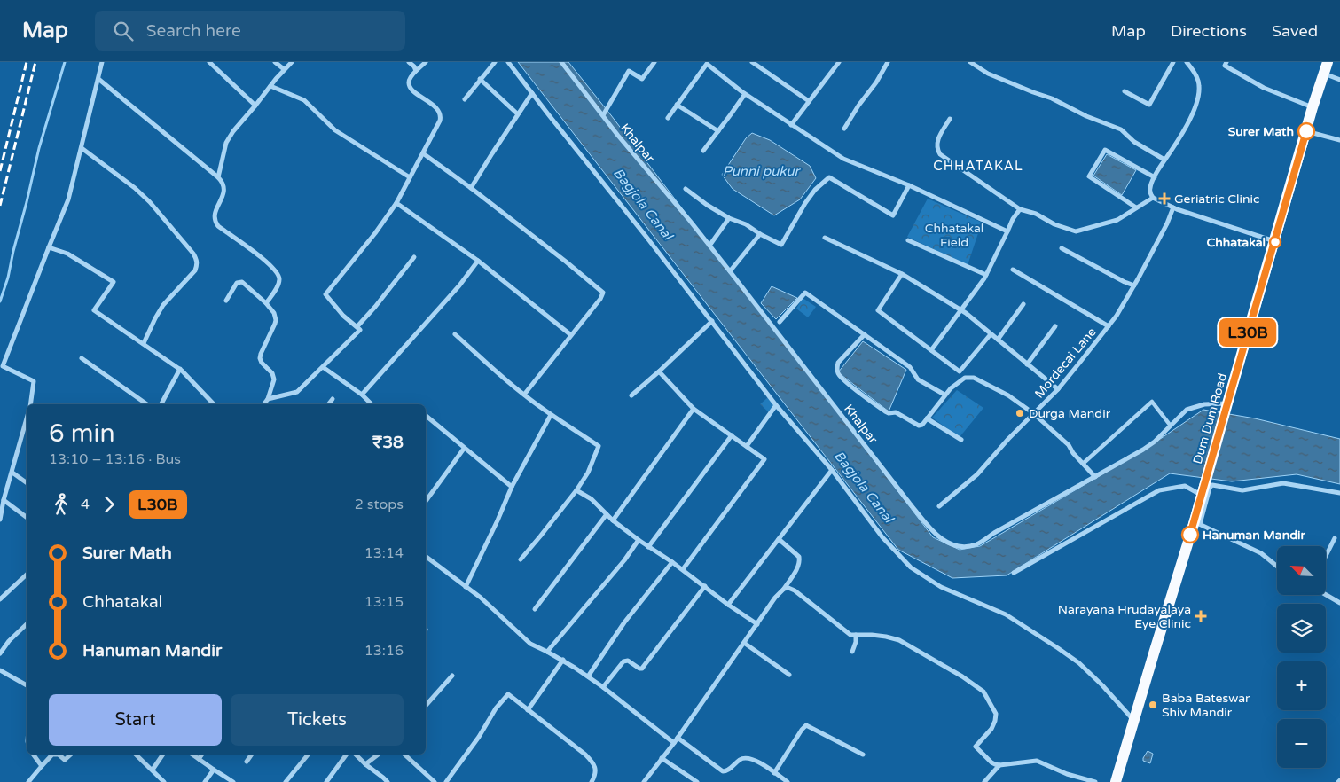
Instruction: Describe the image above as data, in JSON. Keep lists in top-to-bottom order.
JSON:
{
  "streets": {
    "main road": ["Dum Dum Road"],
    "street": ["Khalpar", "Mordecai Lane"]
  },
  "crossings": [
    ["Khalpar", "Dum Dum Road"]
  ],
  "districts": ["CHHATAKAL"],
  "water": ["Punni pukur", "Bagjola Canal"],
  "parks": ["Chhatakal Field"],
  "places": {
    "other": [
      "Surer Math",
      "Chhatakal",
      "Durga Mandir",
      "Hanuman Mandir",
      "Baba Bateswar Shiv Mandir"
    ],
    "health": ["Geriatric Clinic", "Narayana Hrudayalaya Eye Clinic"]
  },
  "lines": ["bus line L30B"],
  "north": "top left",
  "page": {
    "header": "Map",
    "search": "Search here",
    "nav": ["Map", "Directions", "Saved"],
    "on_map": "L30B",
    "heading": ["6 min", "13:10 – 13:16 · Bus", "₹38"],
    "legs": ["4", "L30B", "2 stops"],
    "list": [
      {
        "name": "Surer Math",
        "value": "13:14"
      },
      {
        "name": "Chhatakal",
        "value": "13:15"
      },
      {
        "name": "Hanuman Mandir",
        "value": "13:16"
      }
    ],
    "map_buttons": ["+", "−"],
    "buttons": ["Start", "Tickets"]
  }
}
